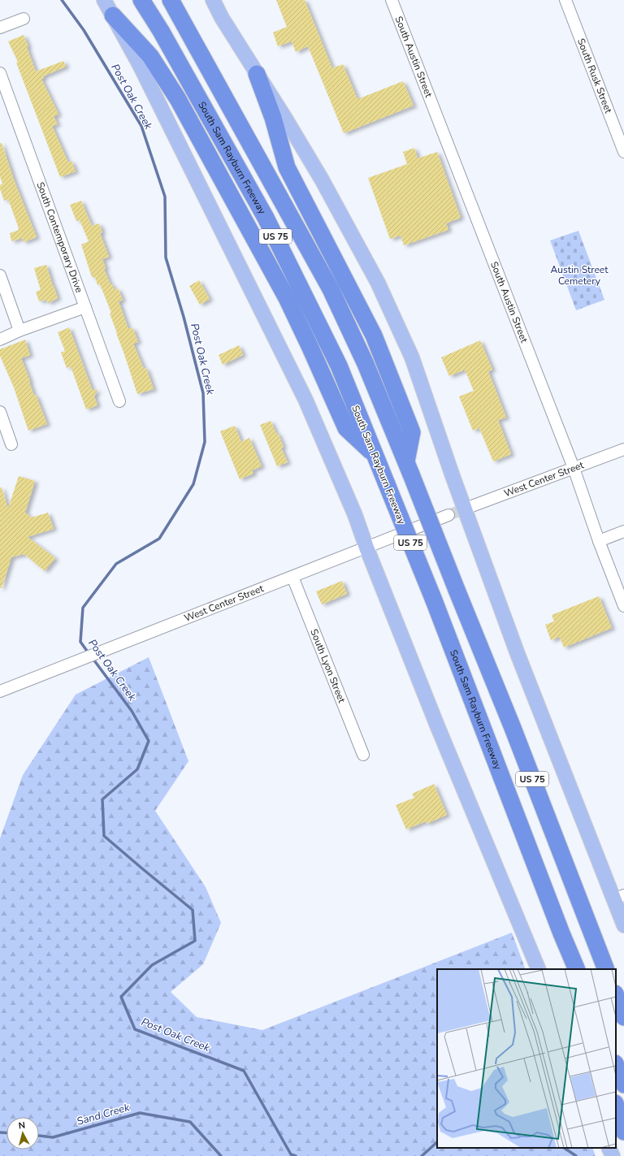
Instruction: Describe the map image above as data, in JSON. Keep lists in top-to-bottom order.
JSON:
{
  "streets": {
    "highway": ["South Sam Rayburn Freeway", "US 75"],
    "street": [
      "South Austin Street",
      "South Rusk Street",
      "South Contemporary Drive",
      "West Center Street",
      "South Lyon Street"
    ]
  },
  "crossings": [
    ["South Austin Street", "West Center Street"],
    ["West Center Street", "South Lyon Street"]
  ],
  "water": ["Post Oak Creek", "Sand Creek"],
  "parks": ["Austin Street Cemetery"],
  "north": "top"
}
